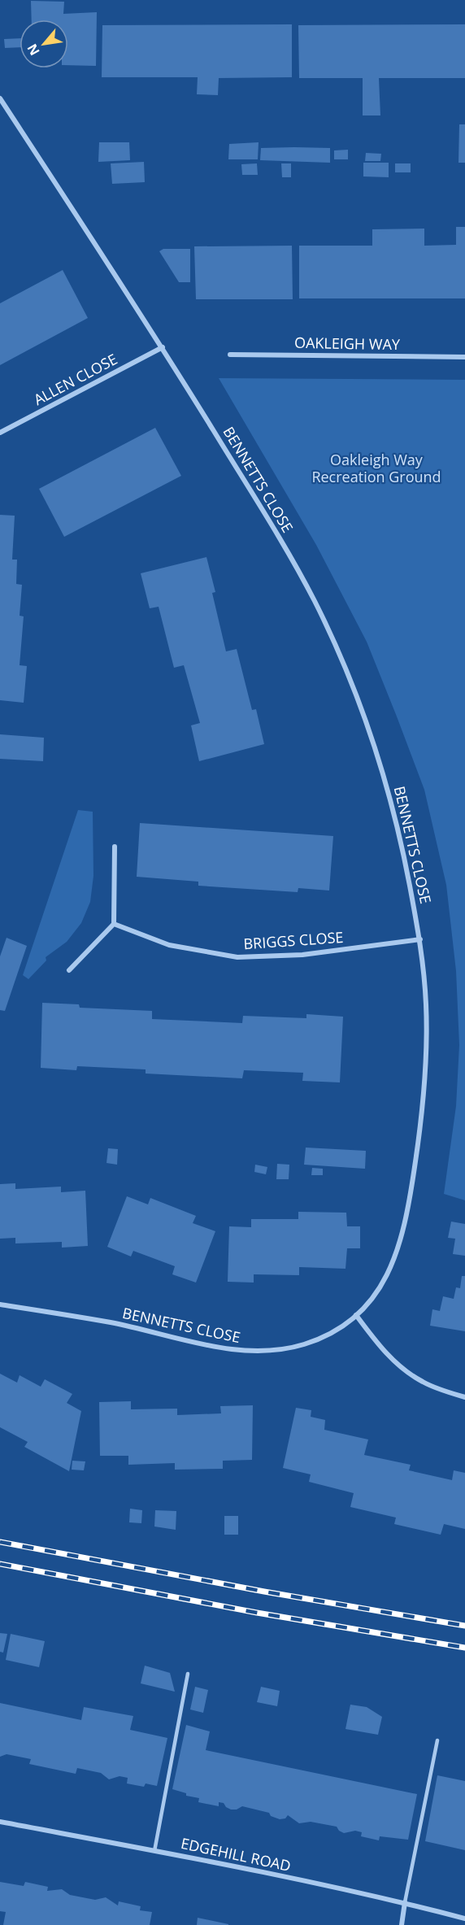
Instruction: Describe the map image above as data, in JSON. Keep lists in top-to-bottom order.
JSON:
{
  "streets": {
    "street": [
      "OAKLEIGH WAY",
      "ALLEN CLOSE",
      "BENNETTS CLOSE",
      "BRIGGS CLOSE",
      "EDGEHILL ROAD"
    ]
  },
  "crossings": [
    ["ALLEN CLOSE", "BENNETTS CLOSE"],
    ["BENNETTS CLOSE", "BRIGGS CLOSE"]
  ],
  "parks": ["Oakleigh Way Recreation Ground"],
  "north": "bottom left"
}
